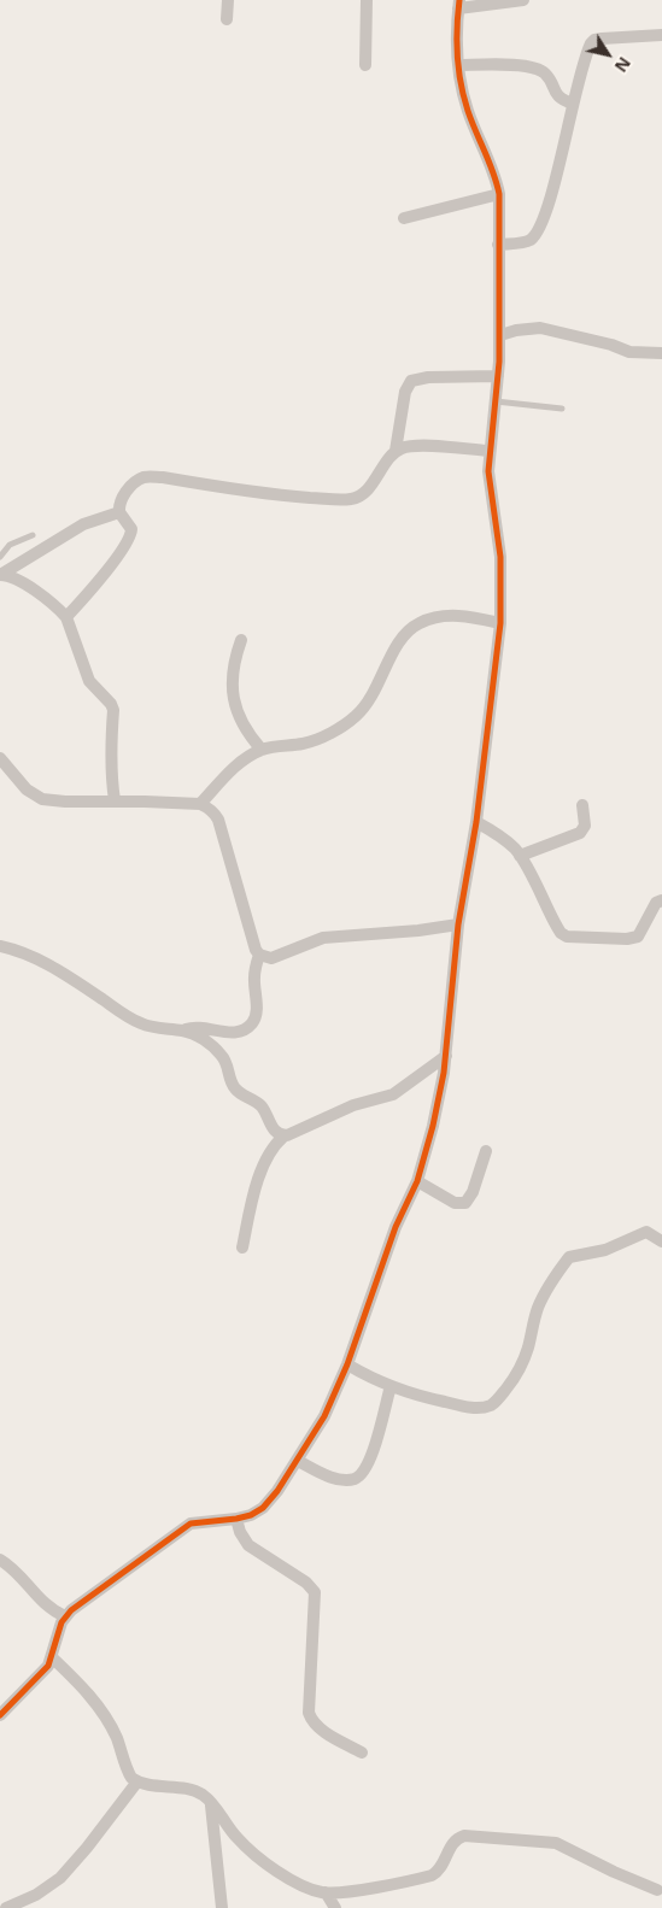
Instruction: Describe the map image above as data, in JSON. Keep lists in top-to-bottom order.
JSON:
{
  "north": "bottom right"
}
